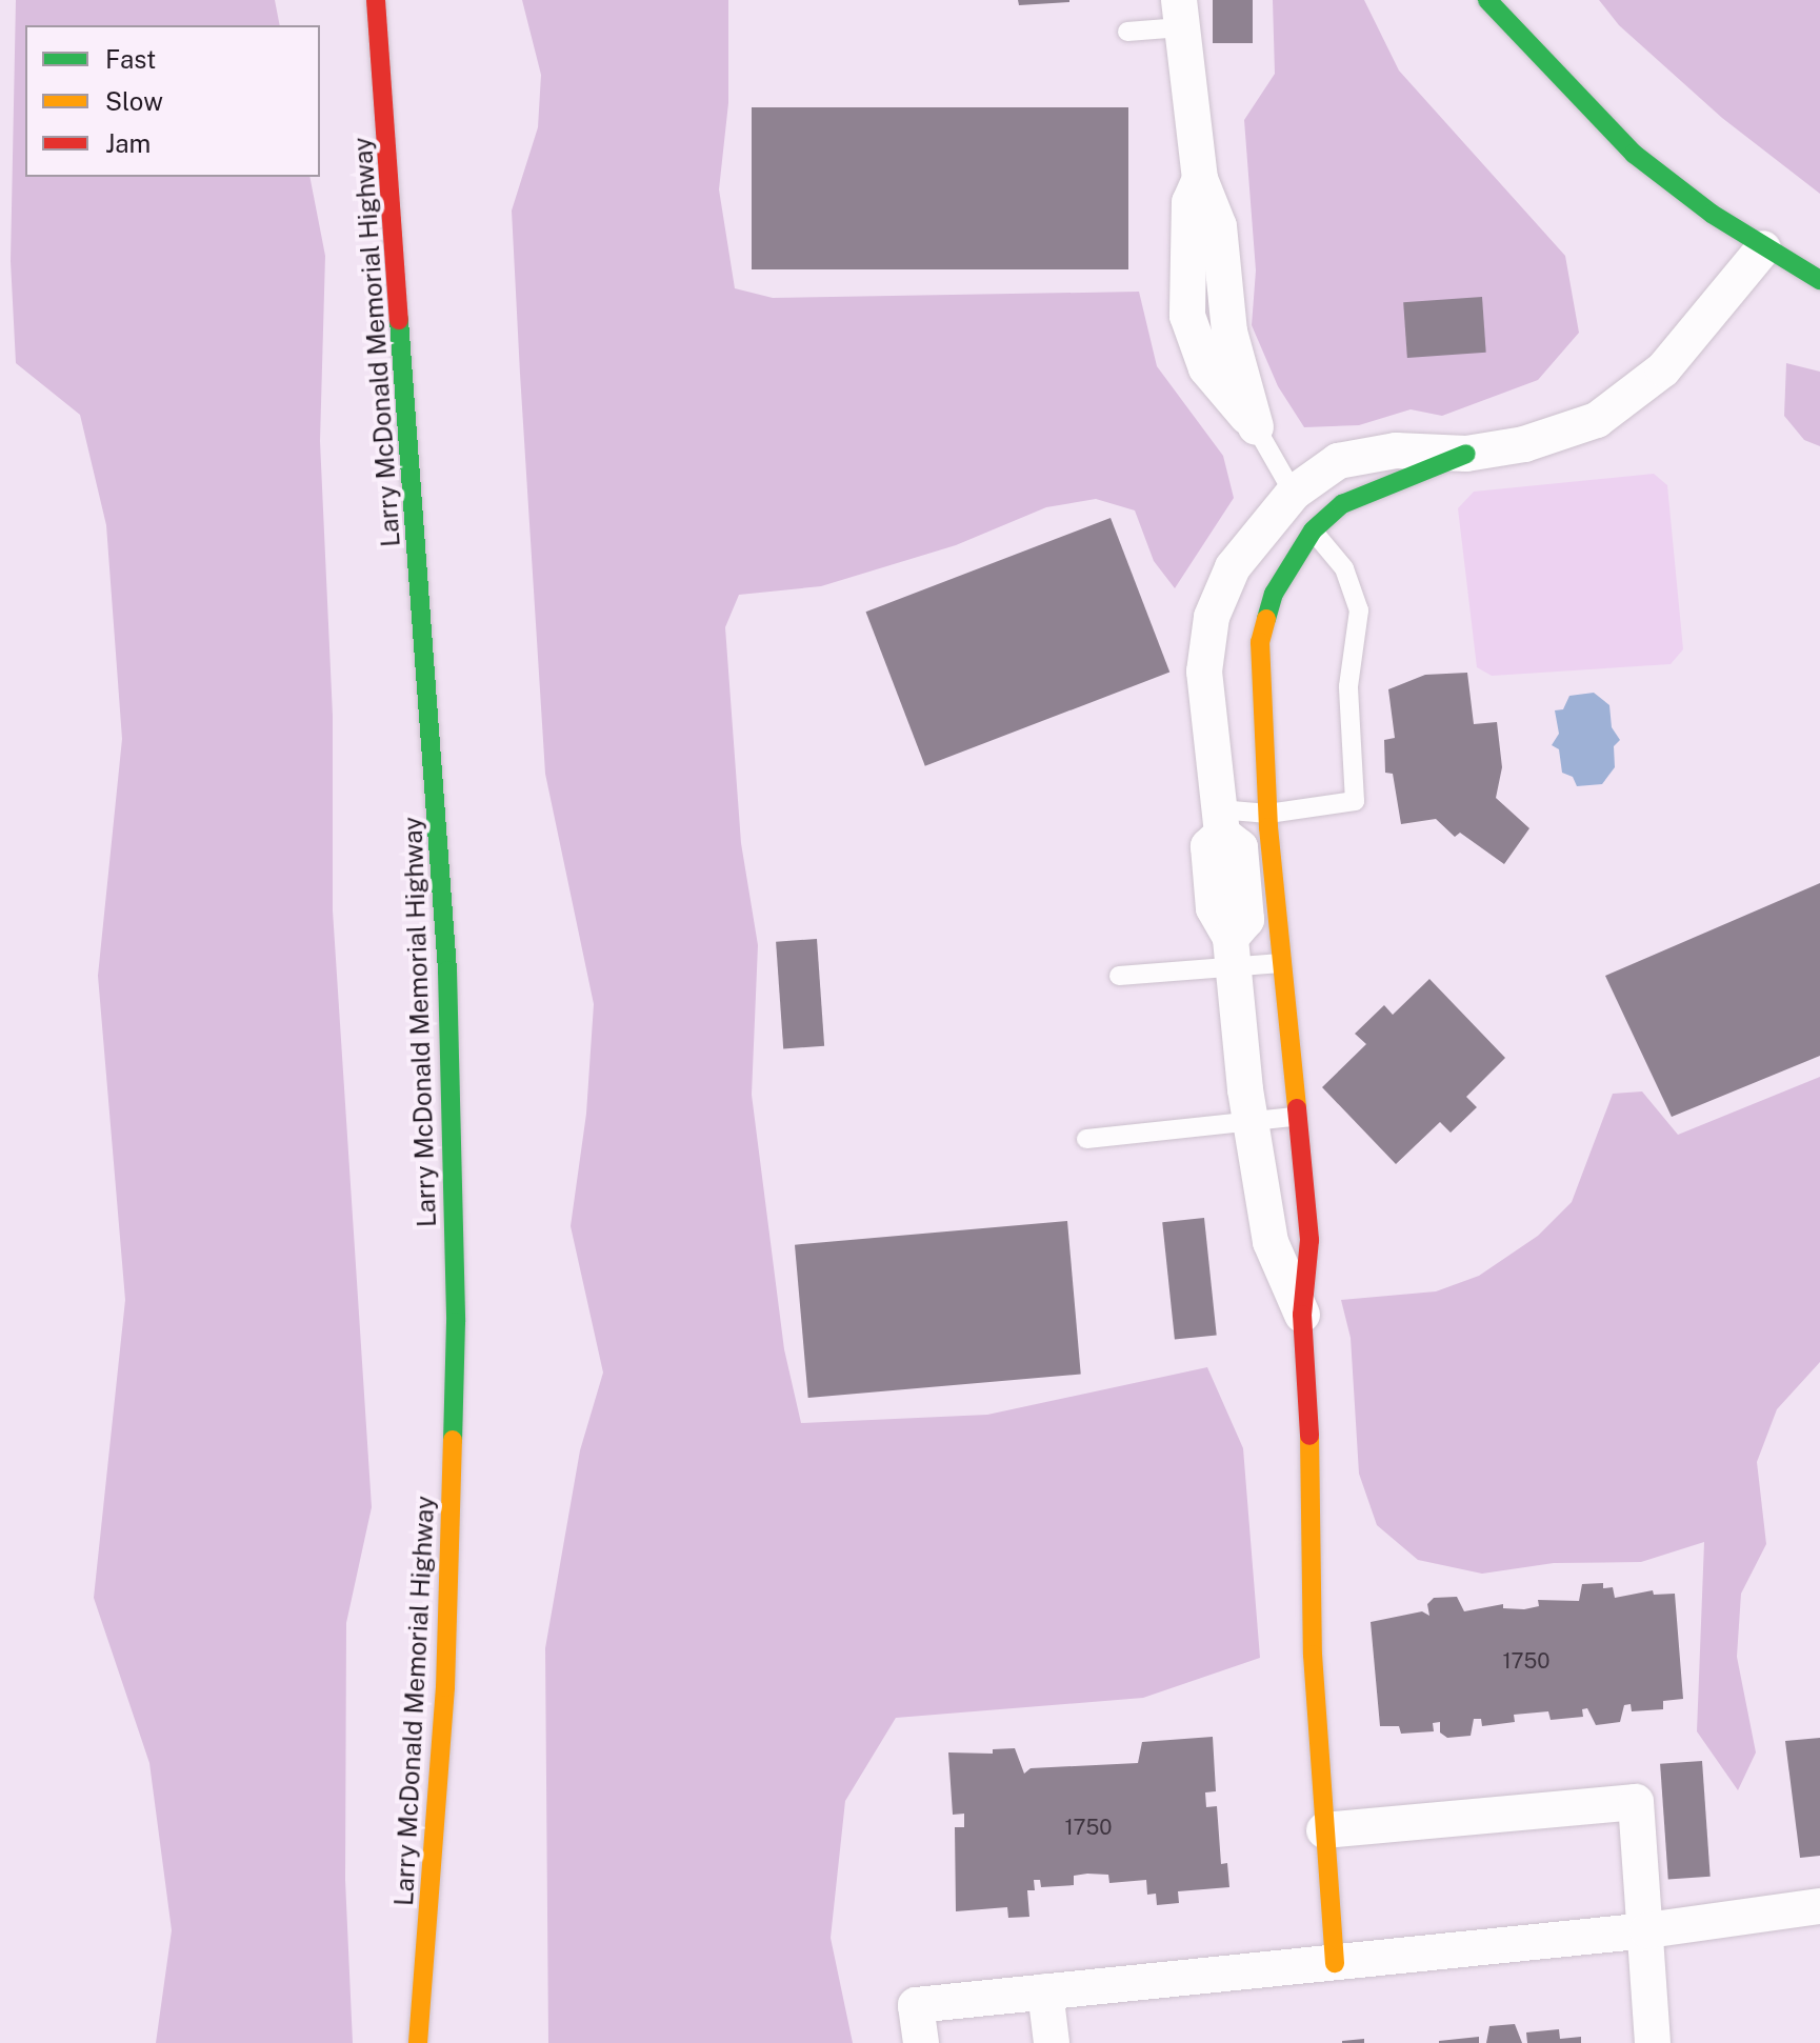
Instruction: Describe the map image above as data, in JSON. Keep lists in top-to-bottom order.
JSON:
{
  "streets": {
    "main road": ["Larry McDonald Memorial Highway"]
  },
  "house_numbers": ["1750", "1750"],
  "legend": ["Fast", "Slow", "Jam"]
}
